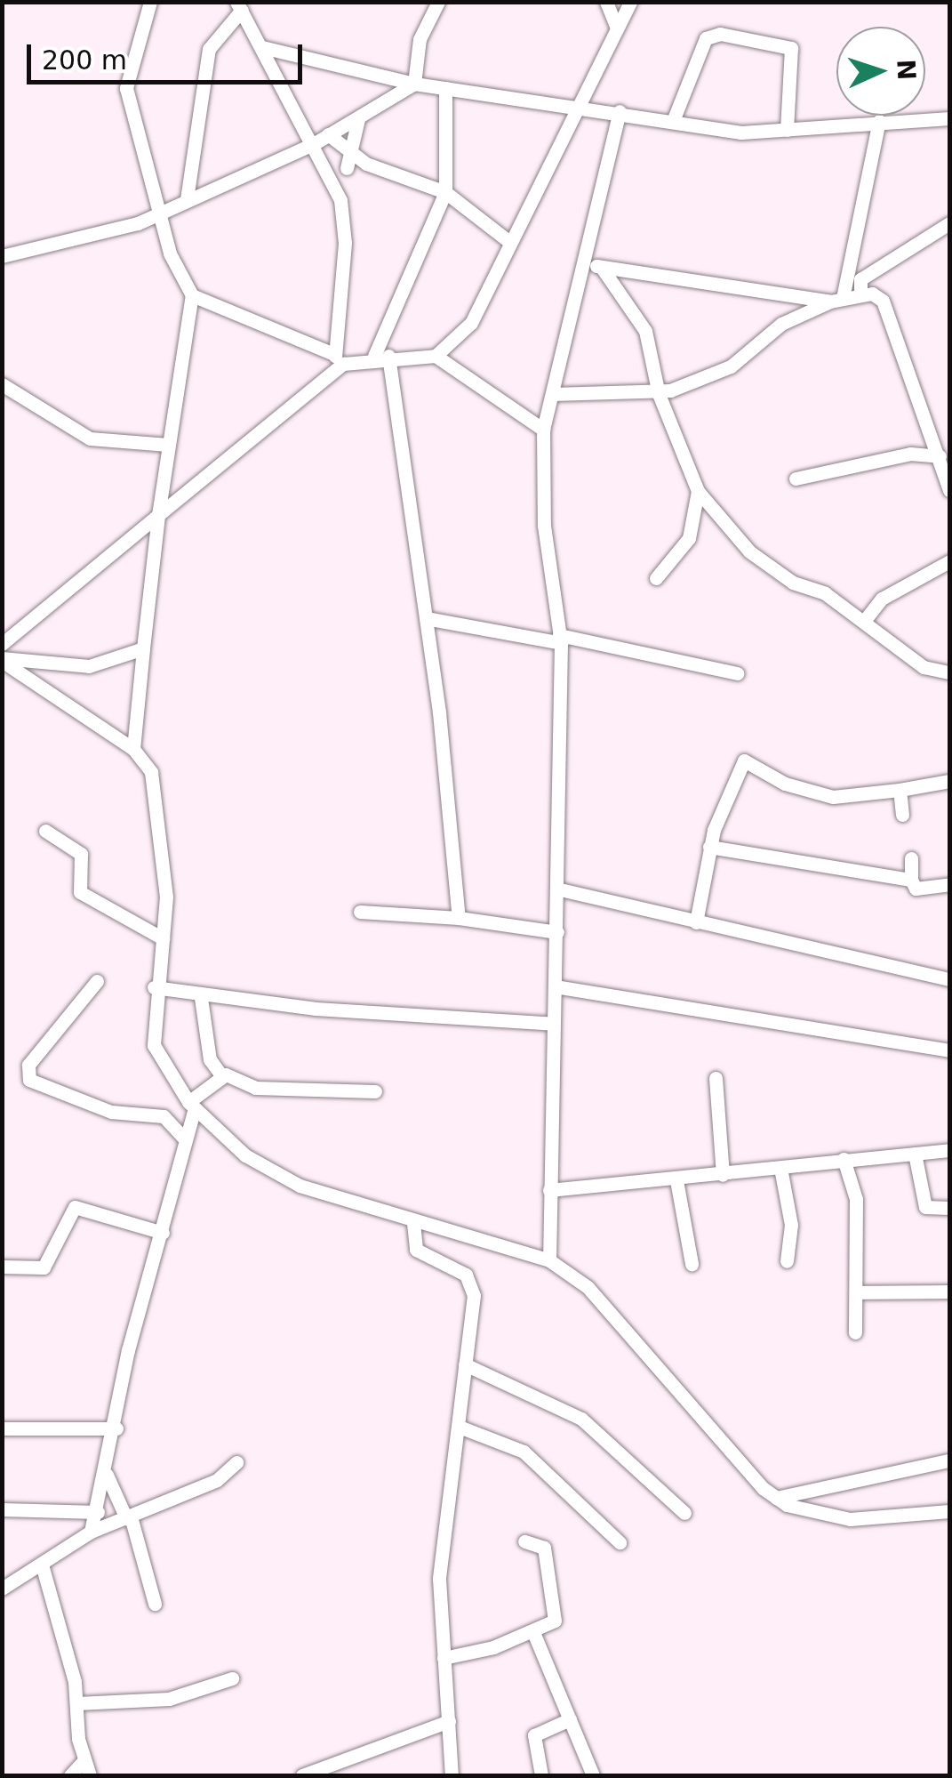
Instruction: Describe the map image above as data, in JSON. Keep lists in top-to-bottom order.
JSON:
{
  "scale_bar": "200 m",
  "north": "right"
}
